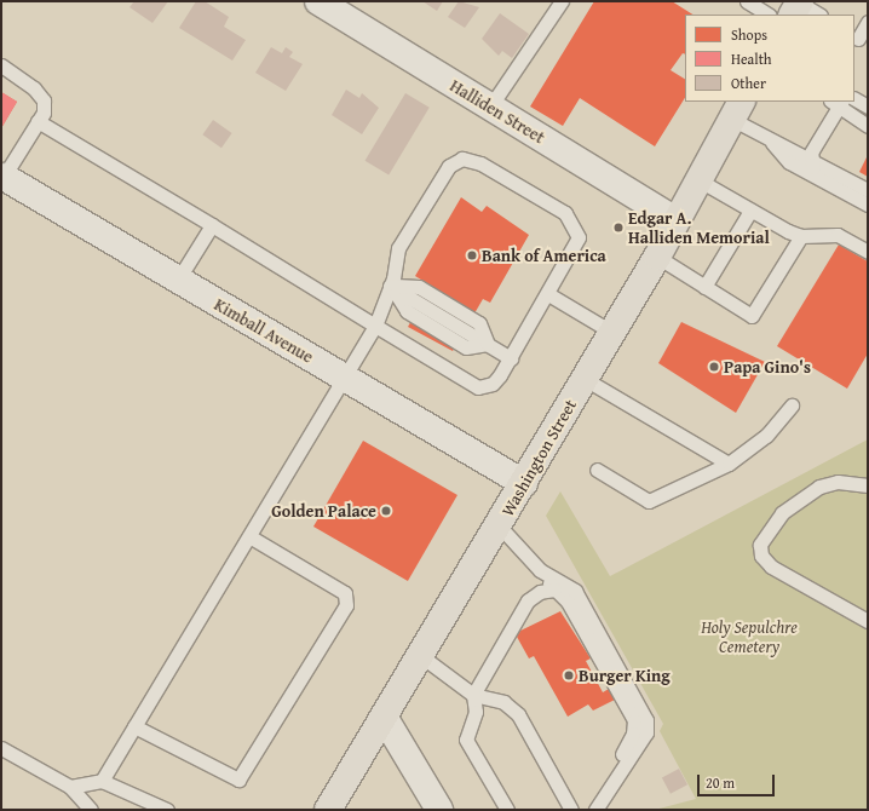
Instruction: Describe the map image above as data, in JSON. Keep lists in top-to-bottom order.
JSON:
{
  "streets": {
    "main road": ["Washington Street"],
    "street": ["Halliden Street", "Kimball Avenue"]
  },
  "crossings": [
    ["Halliden Street", "Washington Street"],
    ["Kimball Avenue", "Washington Street"]
  ],
  "parks": ["Holy Sepulchre Cemetery"],
  "places": [
    "Edgar A. Halliden Memorial",
    "Bank of America",
    "Papa Gino's",
    "Golden Palace",
    "Burger King"
  ],
  "legend": ["Shops", "Health", "Other"],
  "scale_bar": "20 m"
}
